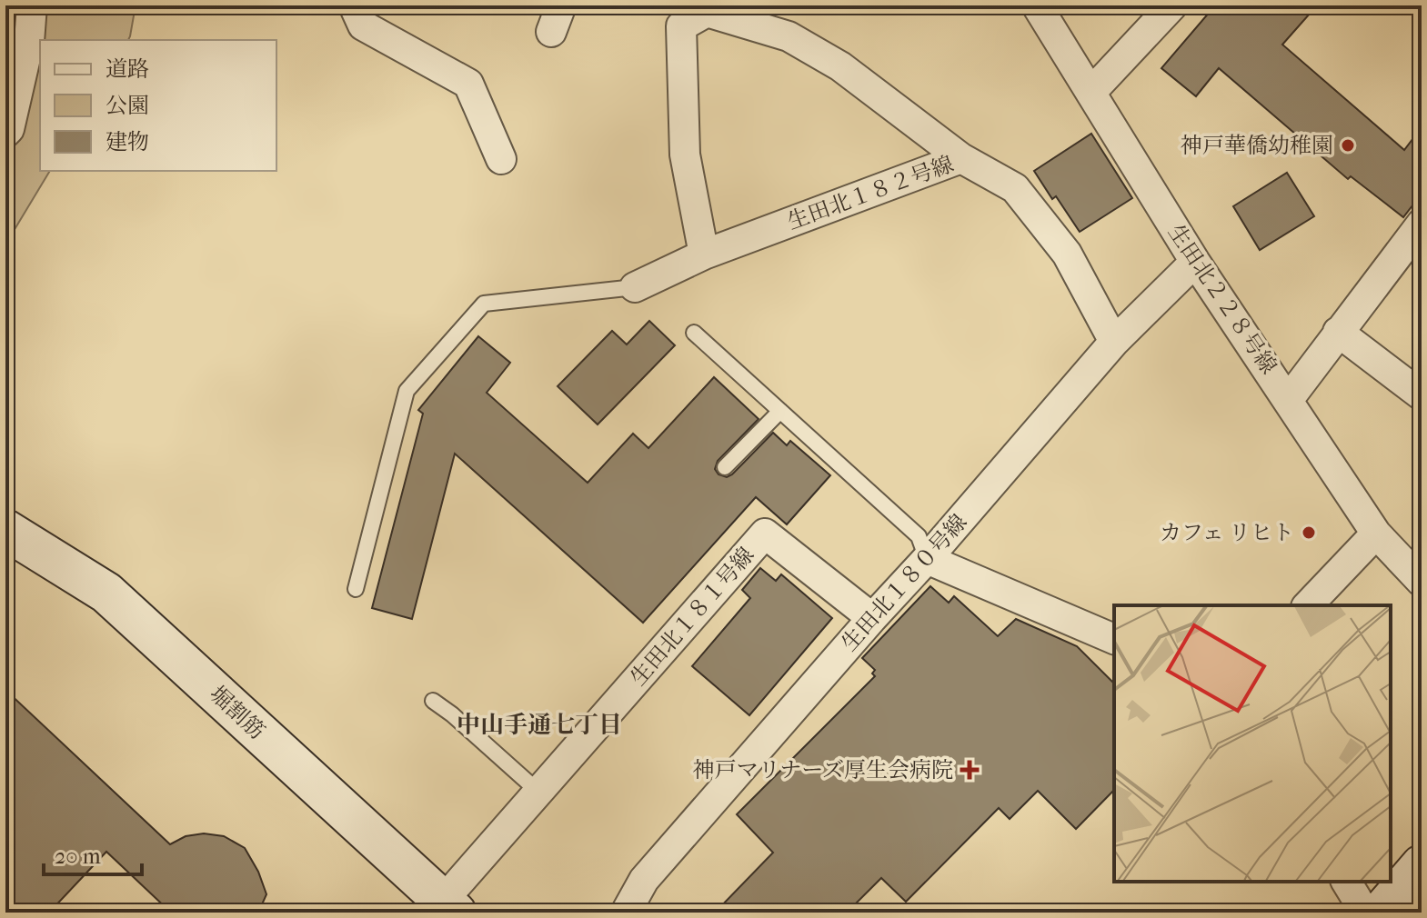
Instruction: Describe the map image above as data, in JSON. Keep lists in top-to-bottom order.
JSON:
{
  "streets": {
    "street": [
      "生田北１８２号線",
      "生田北２２８号線",
      "生田北１８０号線",
      "生田北１８１号線",
      "堀割筋"
    ]
  },
  "crossings": [
    ["生田北１８２号線", "生田北１８０号線"],
    ["生田北２２８号線", "生田北１８０号線"],
    ["生田北１８０号線", "生田北１８１号線"],
    ["生田北１８１号線", "堀割筋"]
  ],
  "districts": ["中山手通七丁目"],
  "places": {
    "other": ["神戸華僑幼稚園", "カフェ リヒト"],
    "health": ["神戸マリナーズ厚生会病院"]
  },
  "legend": ["道路", "公園", "建物"],
  "scale_bar": "20 m"
}
